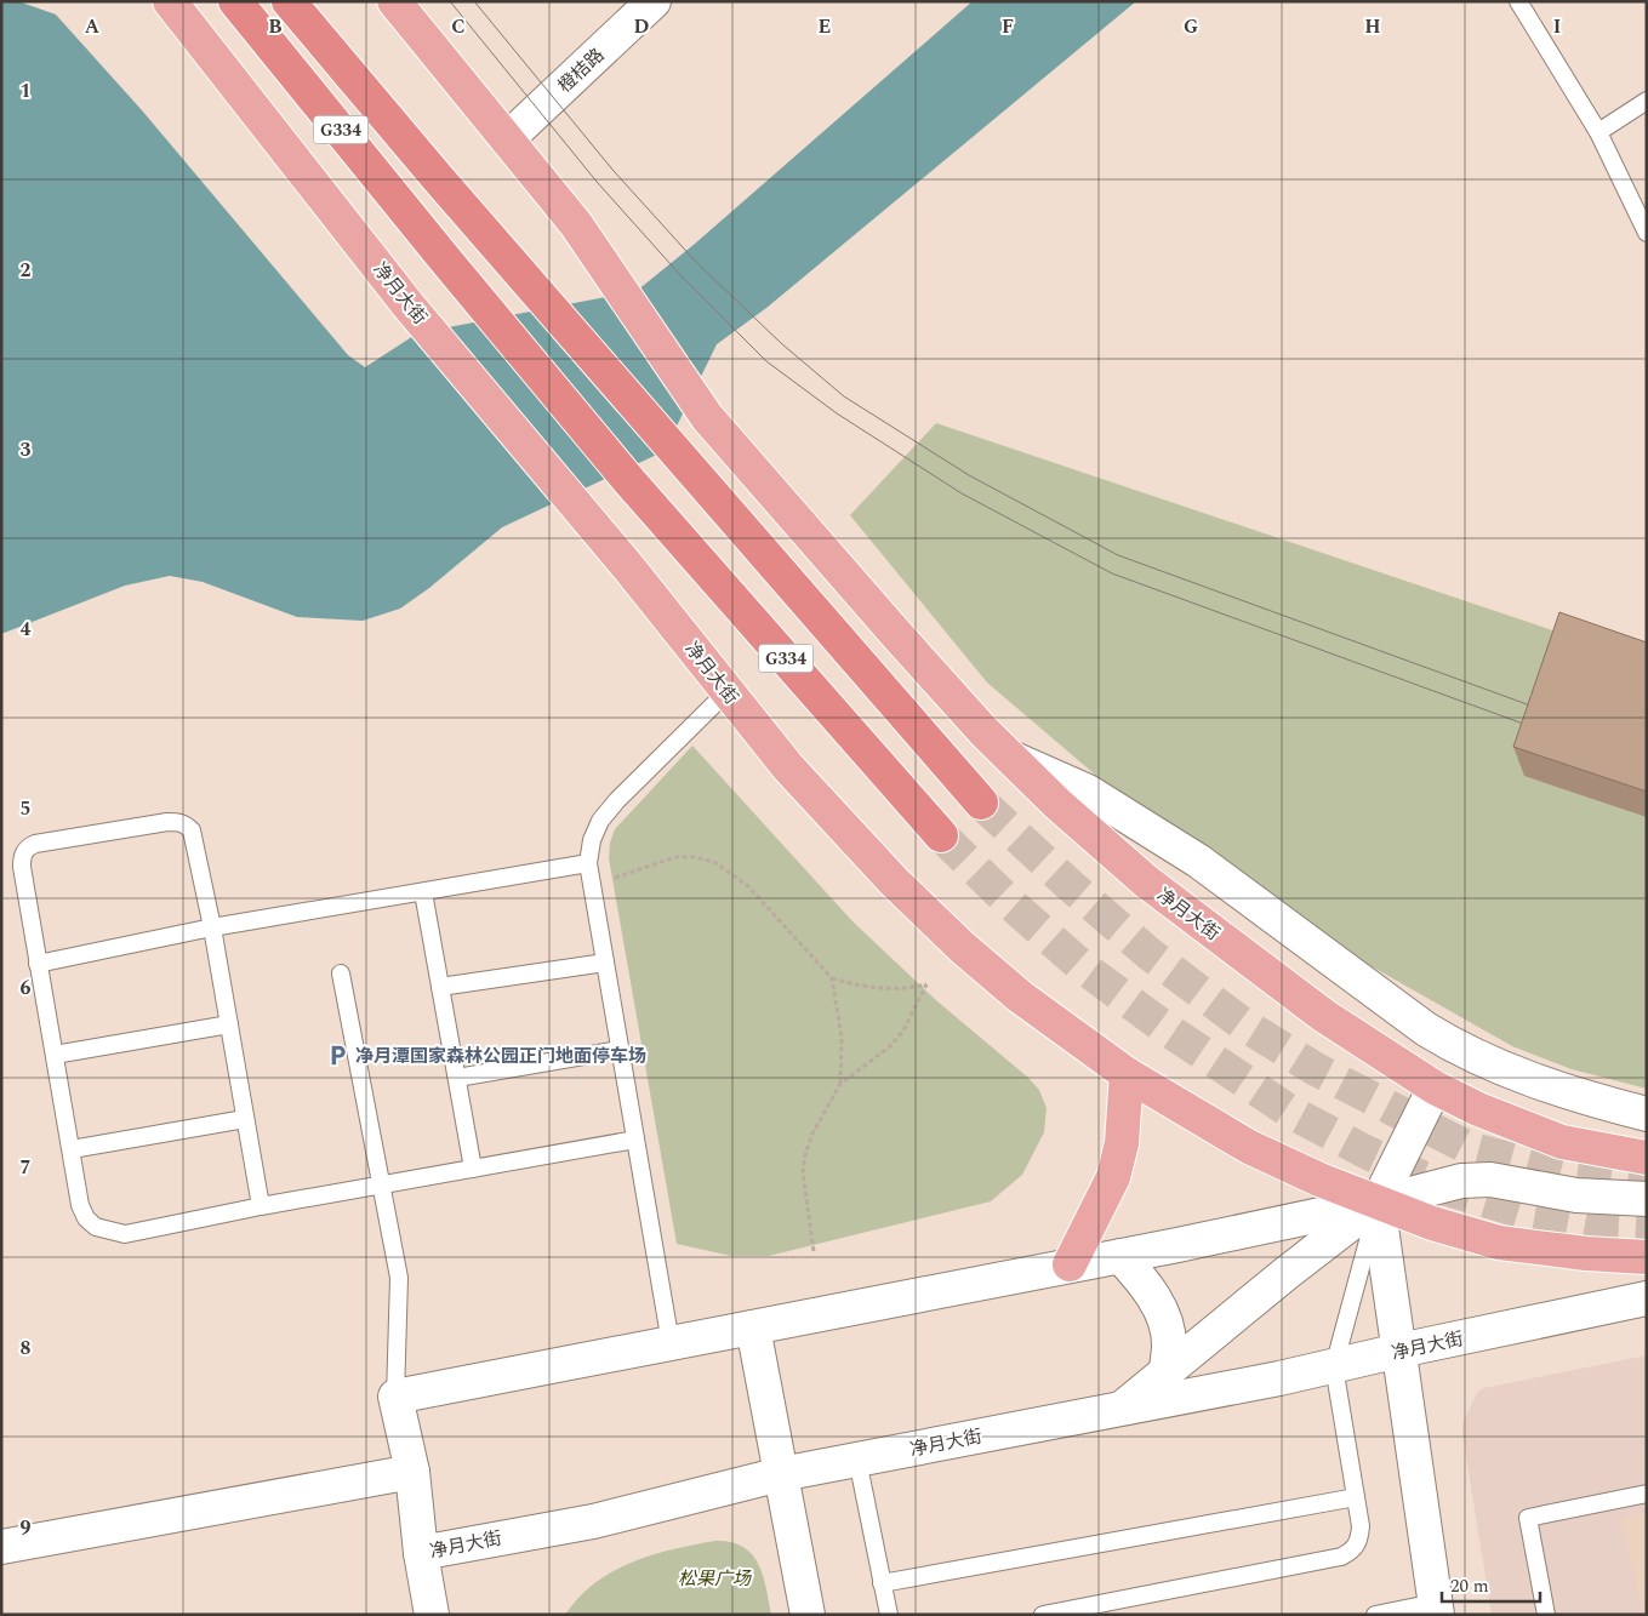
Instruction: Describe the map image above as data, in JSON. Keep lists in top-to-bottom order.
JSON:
{
  "streets": {
    "highway": ["G334"],
    "main road": ["净月大街"],
    "street": ["橙桔路"]
  },
  "crossings": [
    ["橙桔路", "净月大街"]
  ],
  "parks": ["松果广场"],
  "places": {
    "parking": ["净月潭国家森林公园正门地面停车场"]
  },
  "scale_bar": "20 m",
  "grid": {
    "columns": [
      "A",
      "B",
      "C",
      "D",
      "E",
      "F",
      "G",
      "H",
      "I"
    ],
    "rows": [
      "1",
      "2",
      "3",
      "4",
      "5",
      "6",
      "7",
      "8",
      "9"
    ]
  }
}
